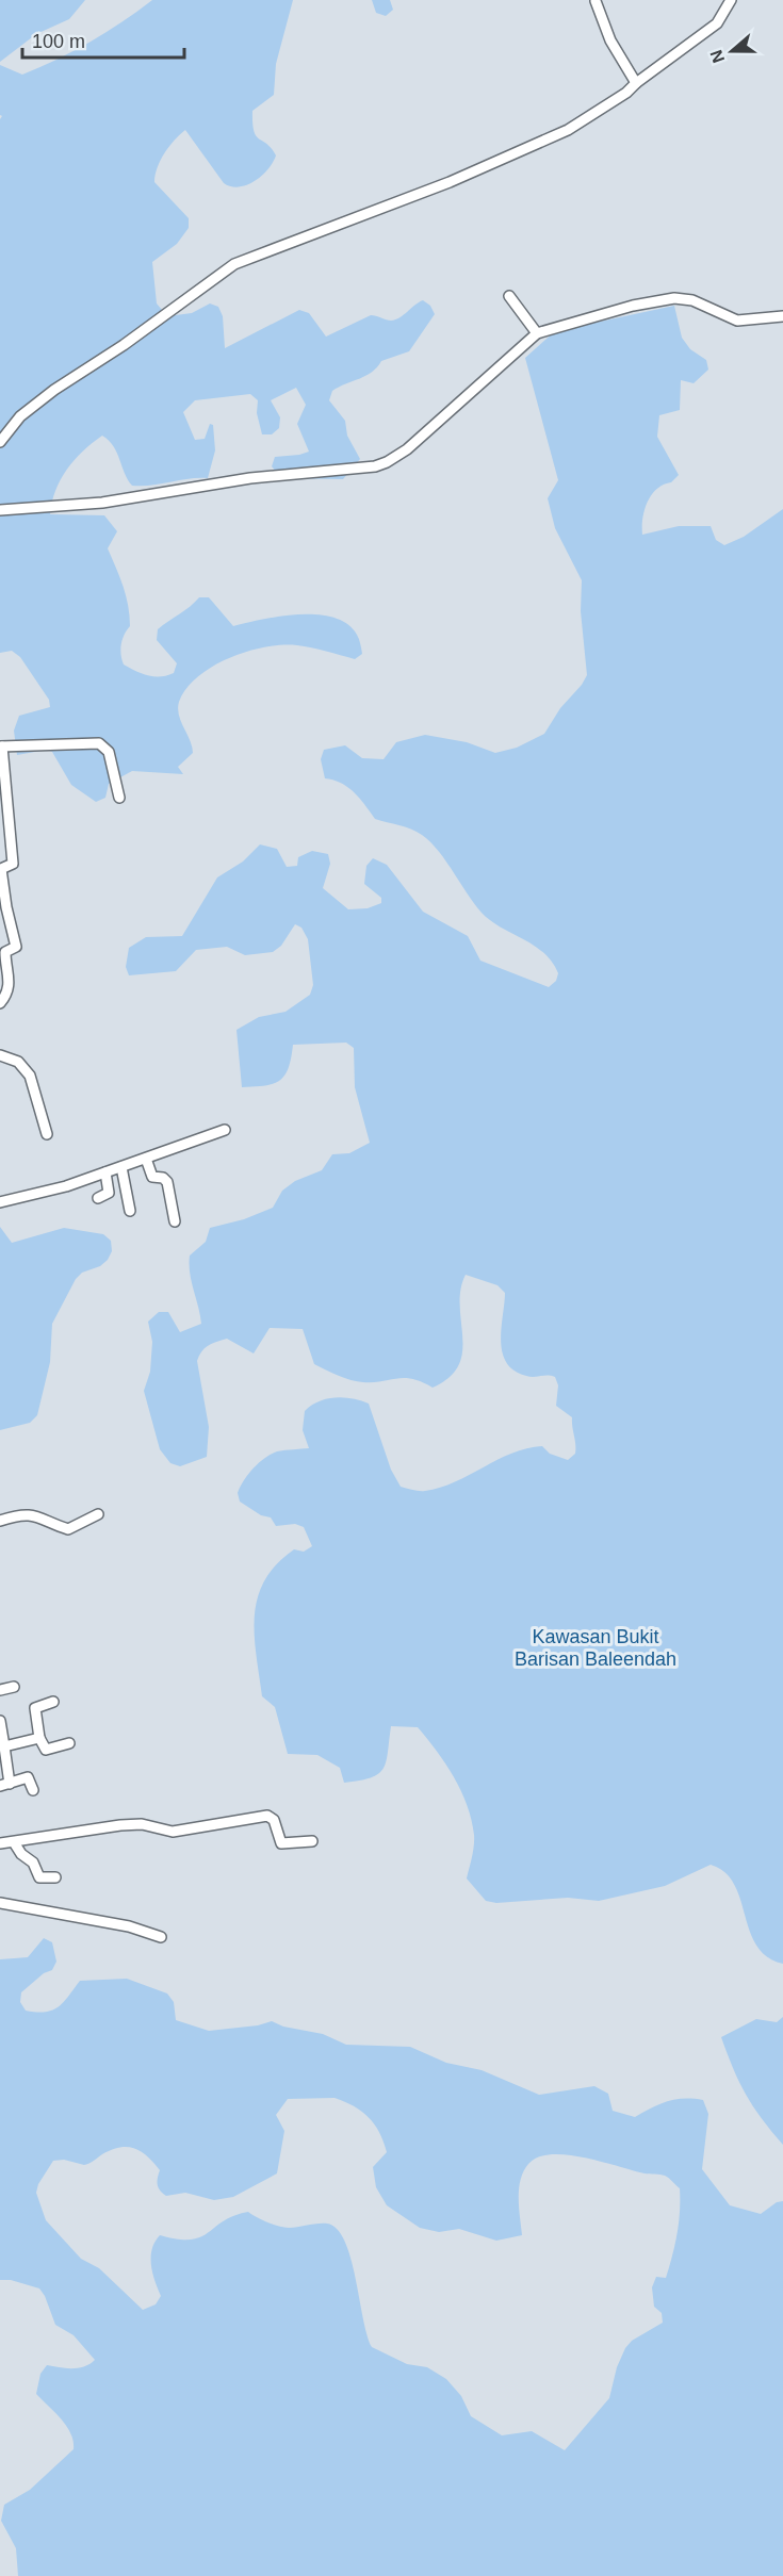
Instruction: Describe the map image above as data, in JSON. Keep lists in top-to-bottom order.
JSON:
{
  "parks": ["Kawasan Bukit Barisan Baleendah"],
  "scale_bar": "100 m",
  "north": "left"
}
